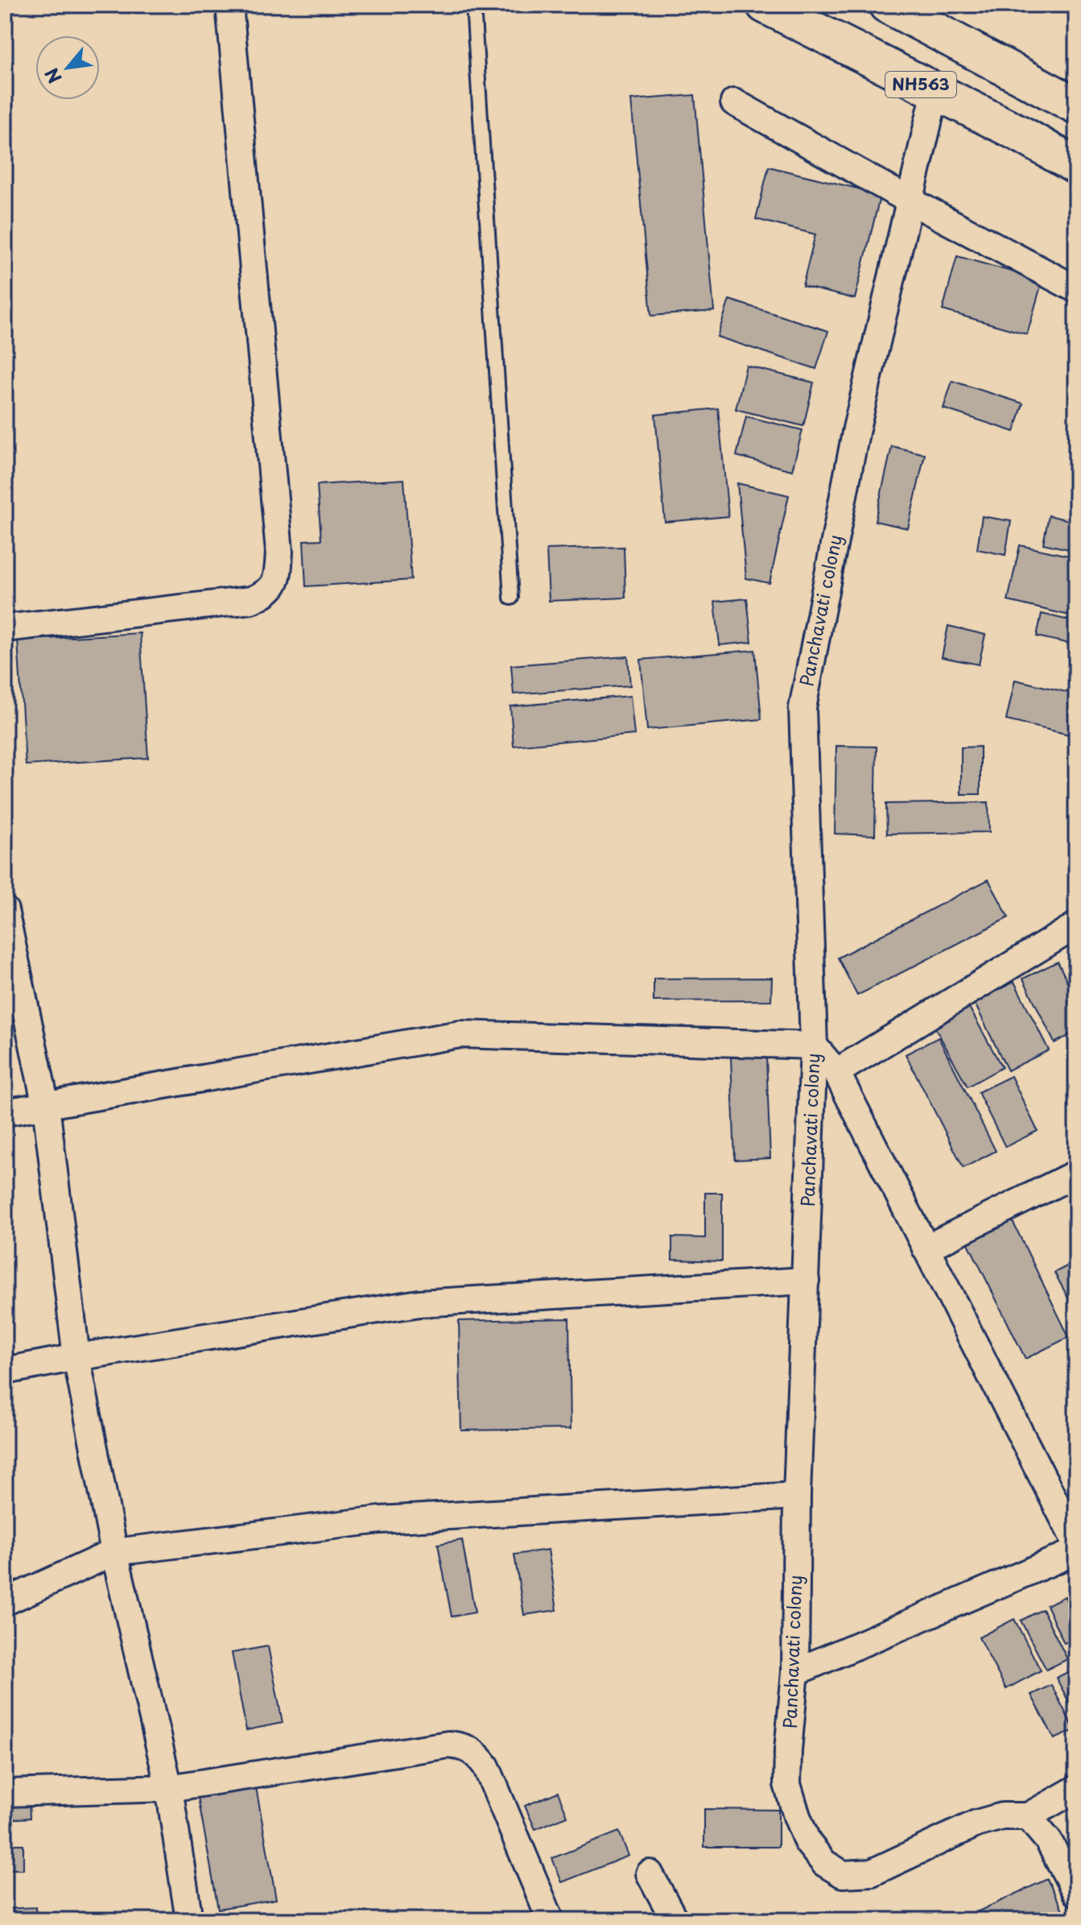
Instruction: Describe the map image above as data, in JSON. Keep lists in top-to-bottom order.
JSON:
{
  "streets": {
    "highway": ["NH563"],
    "street": ["Panchavati colony"]
  },
  "crossings": [
    ["NH563", "Panchavati colony"]
  ],
  "north": "bottom left"
}
